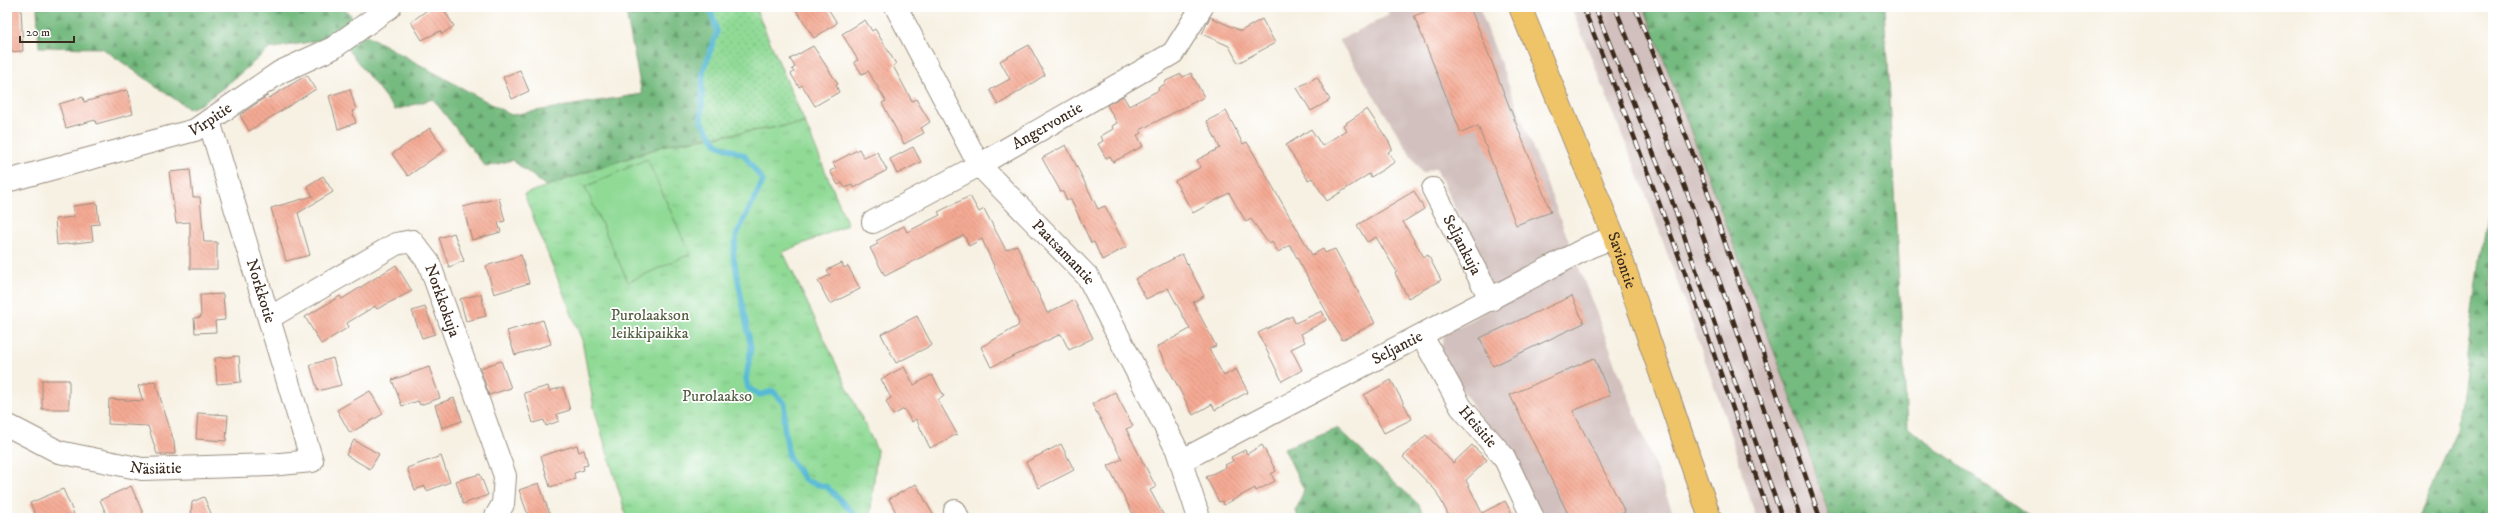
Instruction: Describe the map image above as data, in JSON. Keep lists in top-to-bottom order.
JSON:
{
  "streets": {
    "main road": ["Saviontie"],
    "street": [
      "Virpitie",
      "Angervontie",
      "Seljankuja",
      "Paatsamantie",
      "Norkkotie",
      "Norkkokuja",
      "Seljantie",
      "Heisitie",
      "Näsiätie"
    ]
  },
  "crossings": [
    ["Virpitie", "Norkkotie"],
    ["Angervontie", "Paatsamantie"],
    ["Seljankuja", "Seljantie"],
    ["Paatsamantie", "Seljantie"],
    ["Saviontie", "Seljantie"],
    ["Norkkotie", "Norkkokuja"],
    ["Norkkotie", "Näsiätie"],
    ["Seljantie", "Heisitie"]
  ],
  "parks": ["Purolaakson leikkipaikka", "Purolaakso"],
  "scale_bar": "20 m"
}
